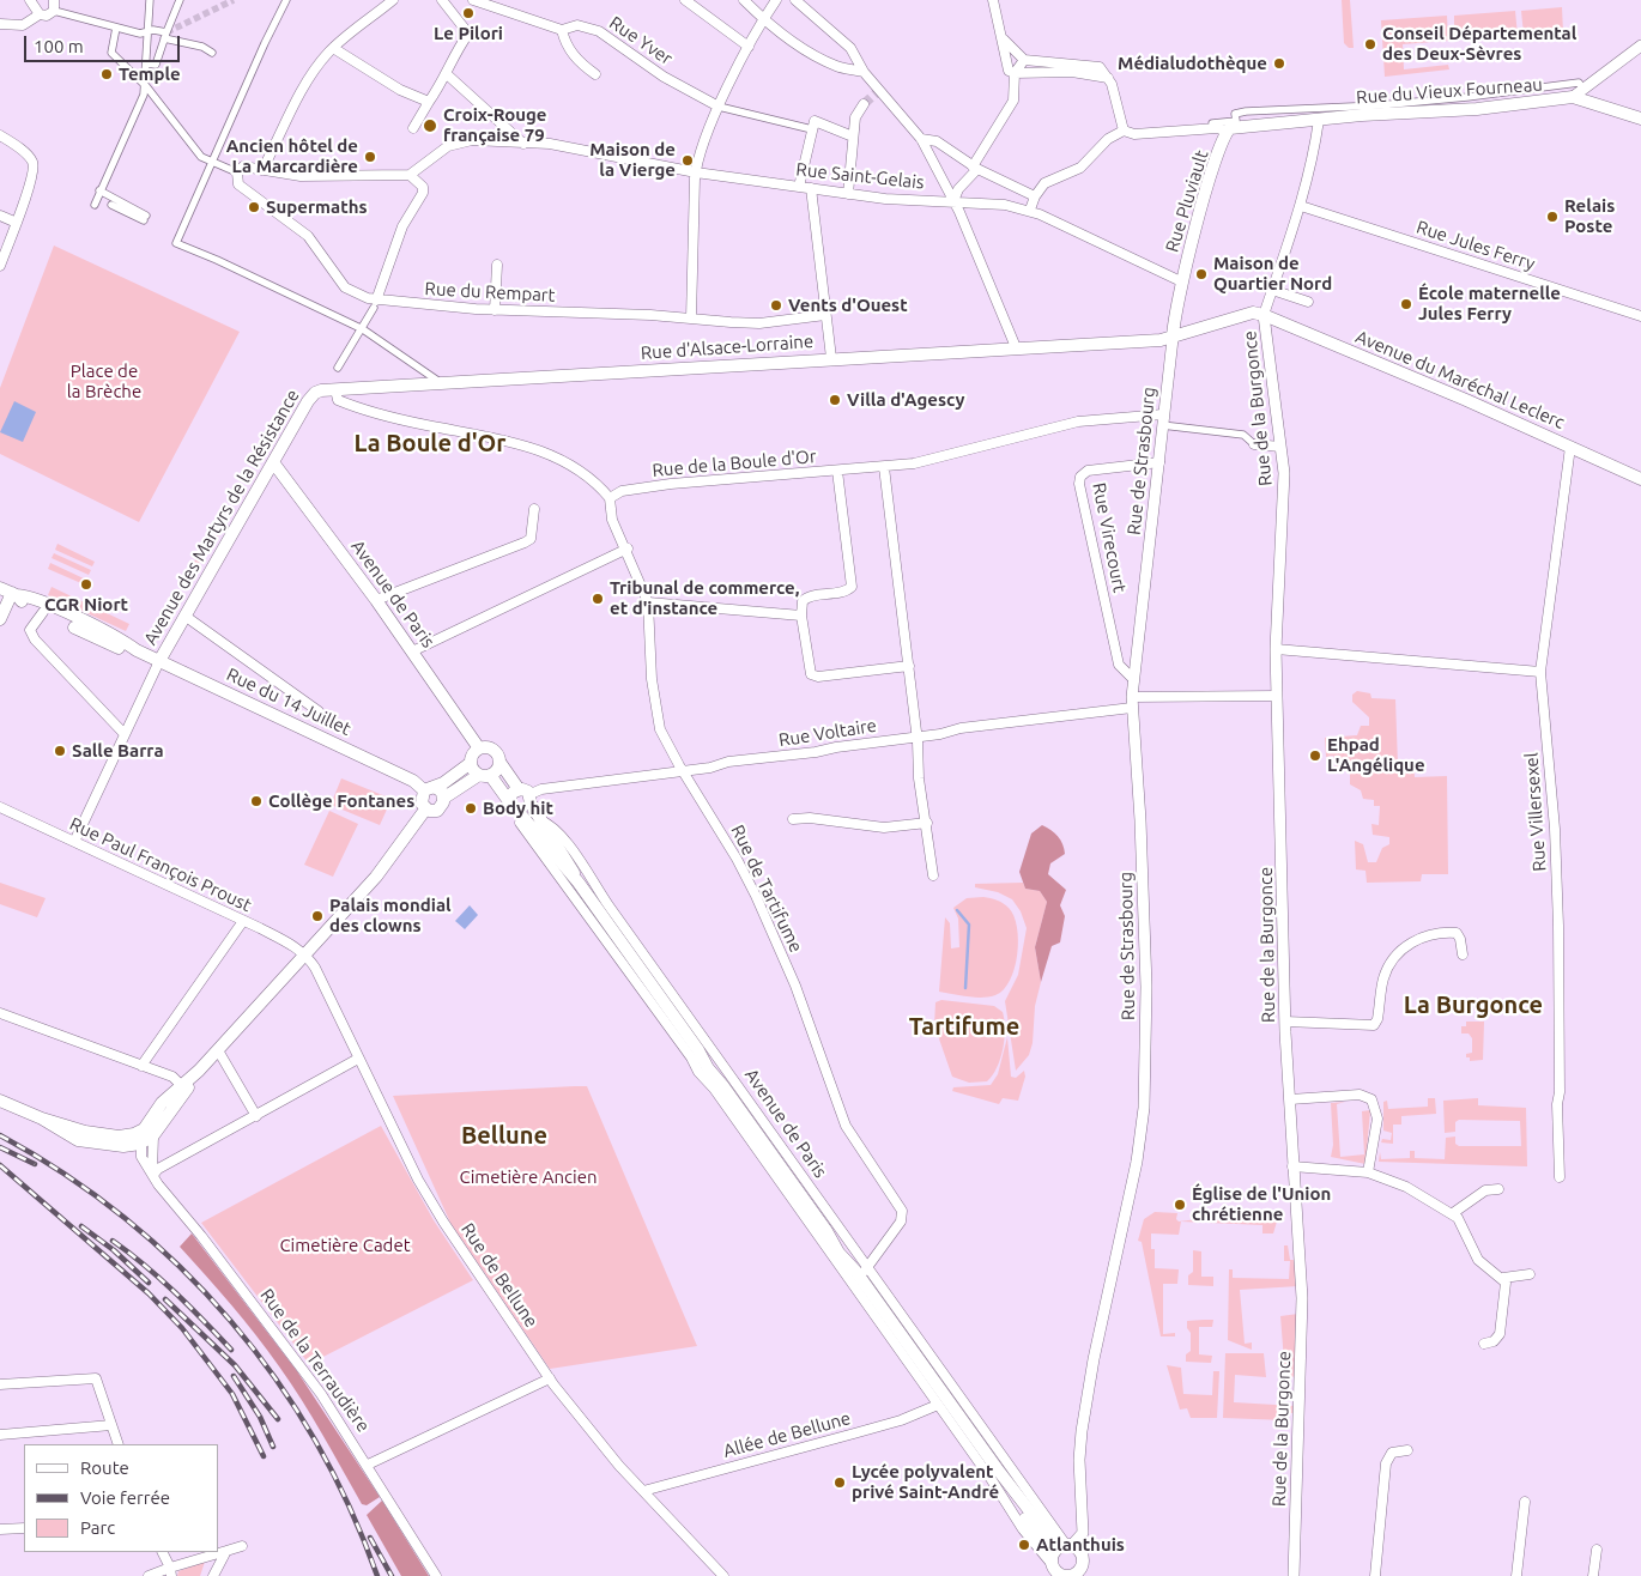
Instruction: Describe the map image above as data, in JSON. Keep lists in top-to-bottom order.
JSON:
{
  "streets": {
    "main road": [
      "Rue du Vieux Fourneau",
      "Rue Pluviault",
      "Rue d'Alsace-Lorraine",
      "Avenue du Maréchal Leclerc",
      "Avenue des Martyrs de la Résistance",
      "Avenue de Paris",
      "Rue du 14 Juillet"
    ],
    "street": [
      "Rue Yver",
      "Rue Saint-Gelais",
      "Rue Jules Ferry",
      "Rue du Rempart",
      "Rue de la Burgonce",
      "Rue de Strasbourg",
      "Rue de la Boule d'Or",
      "Rue Virecourt",
      "Rue Voltaire",
      "Rue Villersexel",
      "Rue Paul François Proust",
      "Rue de Tartifume",
      "Rue de Bellune",
      "Rue de la Terraudière",
      "Allée de Bellune"
    ]
  },
  "crossings": [
    ["Rue du Vieux Fourneau", "Rue Pluviault"],
    ["Rue Saint-Gelais", "Rue Pluviault"],
    ["Rue Pluviault", "Rue d'Alsace-Lorraine"],
    ["Rue Pluviault", "Rue de Strasbourg"],
    ["Rue d'Alsace-Lorraine", "Avenue du Maréchal Leclerc"],
    ["Rue d'Alsace-Lorraine", "Rue de la Burgonce"],
    ["Rue d'Alsace-Lorraine", "Rue de Strasbourg"],
    ["Rue d'Alsace-Lorraine", "Avenue des Martyrs de la Résistance"],
    ["Avenue du Maréchal Leclerc", "Rue de la Burgonce"],
    ["Avenue du Maréchal Leclerc", "Rue Villersexel"],
    ["Rue de la Burgonce", "Rue Voltaire"],
    ["Rue de Strasbourg", "Rue de la Boule d'Or"],
    ["Rue de Strasbourg", "Rue Virecourt"],
    ["Rue de Strasbourg", "Avenue de Paris"],
    ["Rue de Strasbourg", "Rue Voltaire"],
    ["Rue de la Boule d'Or", "Rue de Tartifume"],
    ["Avenue des Martyrs de la Résistance", "Avenue de Paris"],
    ["Avenue des Martyrs de la Résistance", "Rue du 14 Juillet"],
    ["Avenue de Paris", "Rue Voltaire"],
    ["Avenue de Paris", "Rue de Tartifume"],
    ["Avenue de Paris", "Allée de Bellune"],
    ["Rue Voltaire", "Rue de Tartifume"],
    ["Rue Paul François Proust", "Rue de Bellune"],
    ["Rue de Bellune", "Allée de Bellune"]
  ],
  "districts": [
    "La Boule d'Or",
    "La Burgonce",
    "Tartifume",
    "Bellune"
  ],
  "parks": ["Place de la Brèche", "Cimetière Ancien", "Cimetière Cadet"],
  "places": [
    "Le Pilori",
    "Conseil Départemental des Deux-Sèvres",
    "Médialudothèque",
    "Temple",
    "Croix-Rouge française 79",
    "Ancien hôtel de La Marcardière",
    "Maison de la Vierge",
    "Supermaths",
    "Relais Poste",
    "Maison de Quartier Nord",
    "École maternelle Jules Ferry",
    "Vents d'Ouest",
    "Villa d'Agescy",
    "CGR Niort",
    "Tribunal de commerce, et d'instance",
    "Salle Barra",
    "Ehpad L'Angélique",
    "Collège Fontanes",
    "Body hit",
    "Palais mondial des clowns",
    "Église de l'Union chrétienne",
    "Lycée polyvalent privé Saint-André",
    "Atlanthuis"
  ],
  "legend": ["Route", "Voie ferrée", "Parc"],
  "scale_bar": "100 m"
}
